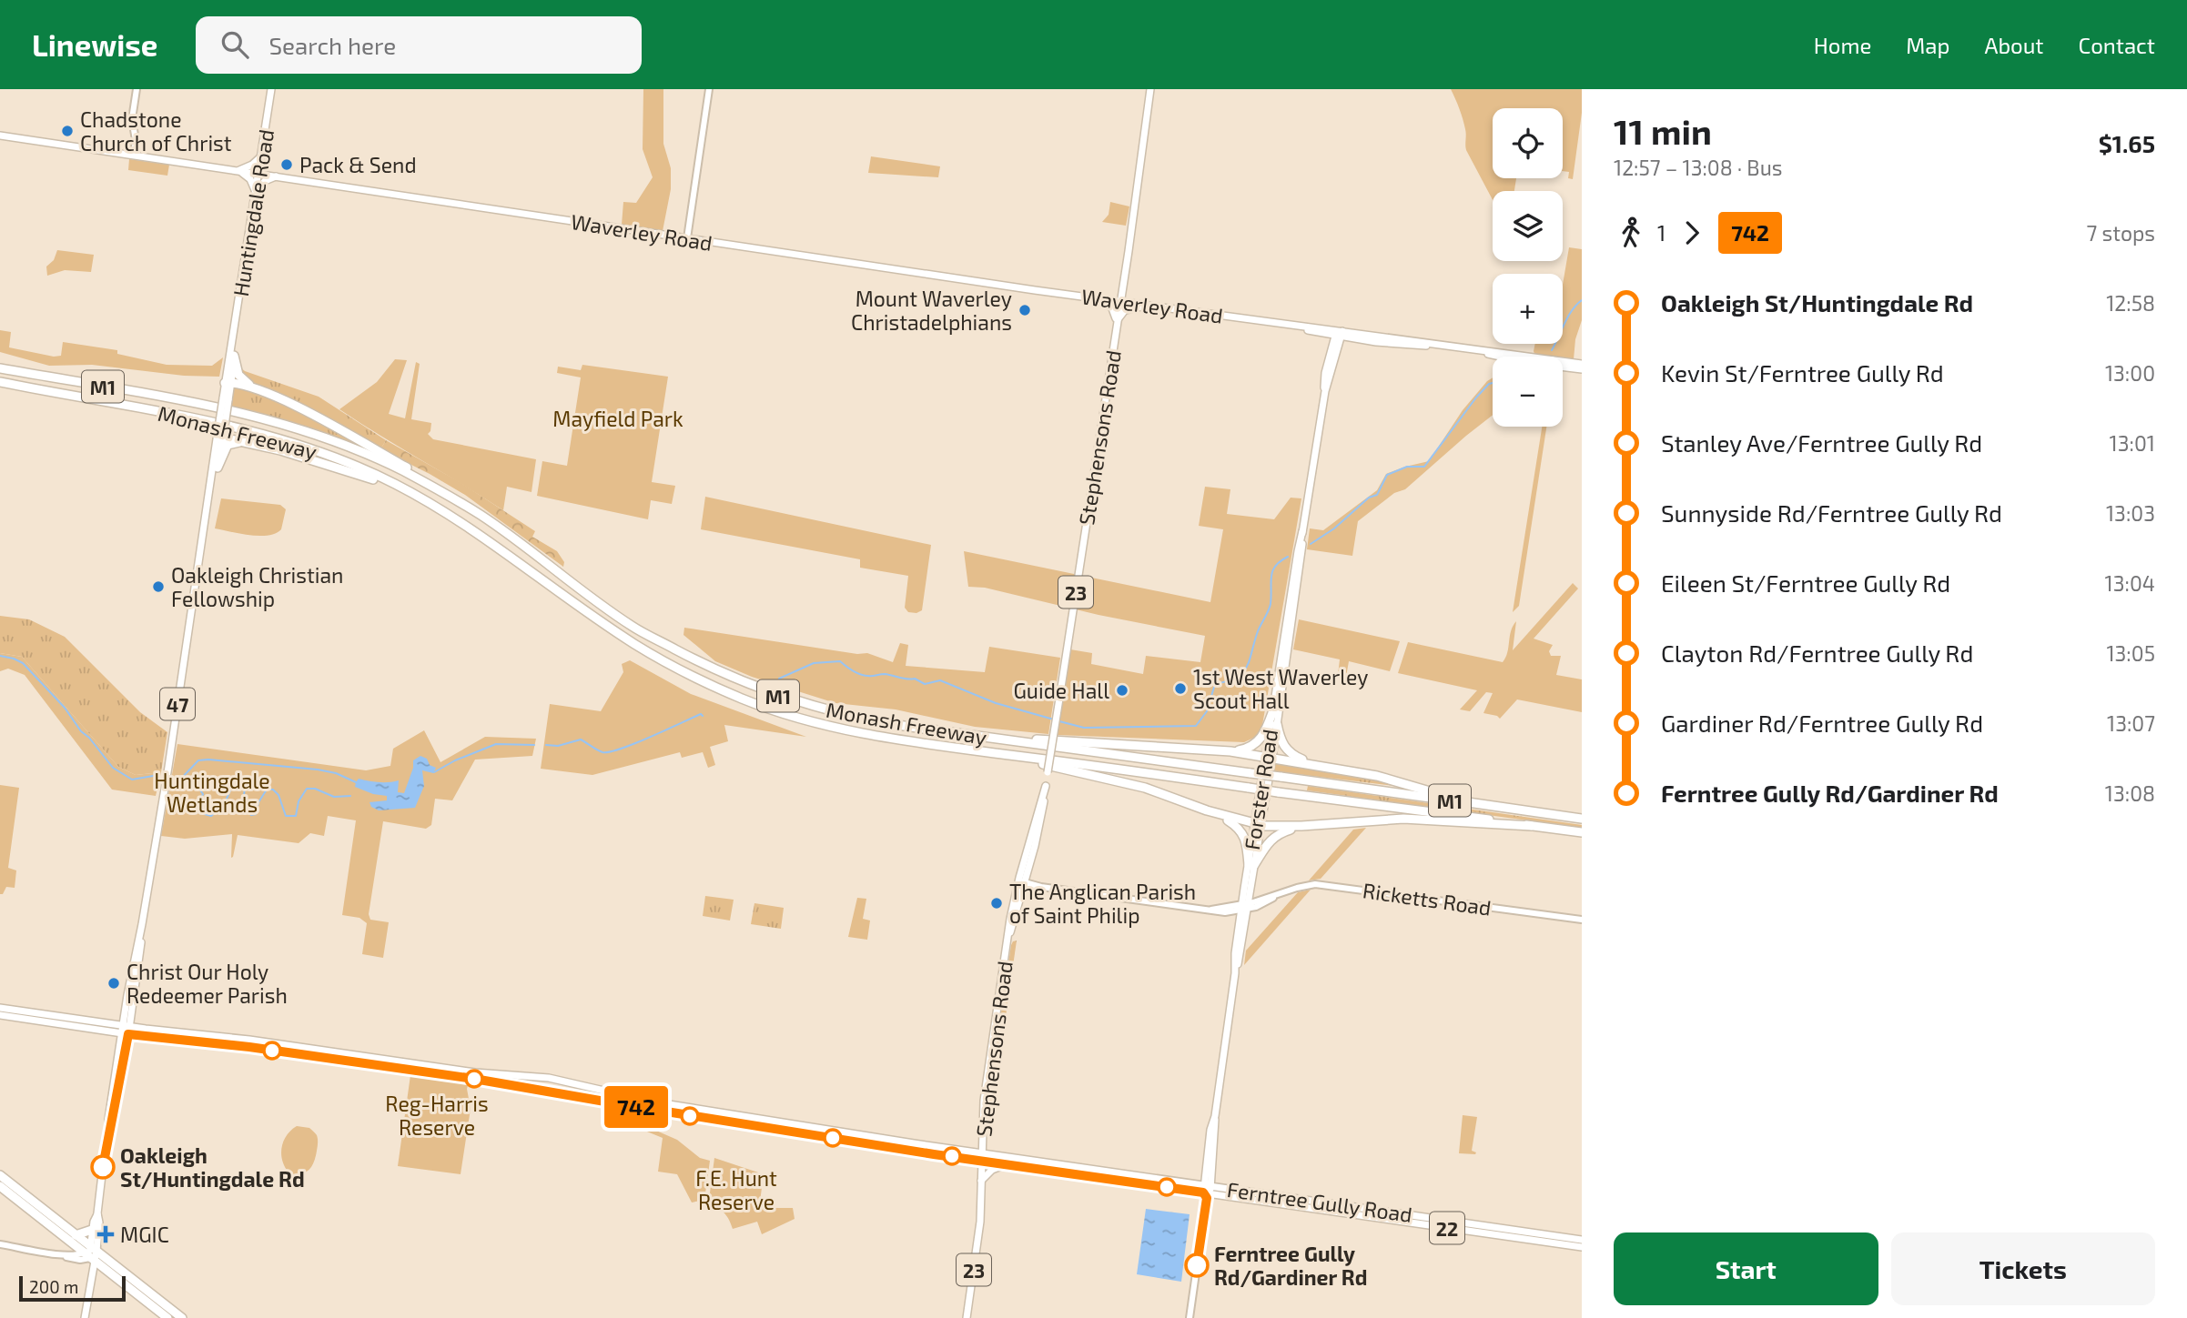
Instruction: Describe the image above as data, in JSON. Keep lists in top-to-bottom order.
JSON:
{
  "streets": {
    "highway": ["M1", "Monash Freeway"],
    "main road": [
      "Huntingdale Road",
      "Waverley Road",
      "Stephensons Road",
      "23",
      "47",
      "Forster Road",
      "Ferntree Gully Road",
      "22"
    ],
    "street": ["Ricketts Road"]
  },
  "crossings": [
    ["Huntingdale Road", "Waverley Road"],
    ["Huntingdale Road", "Ferntree Gully Road"],
    ["Waverley Road", "Stephensons Road"],
    ["Waverley Road", "Forster Road"],
    ["Stephensons Road", "23"],
    ["Stephensons Road", "Ferntree Gully Road"],
    ["23", "Ferntree Gully Road"],
    ["Forster Road", "Ricketts Road"],
    ["Forster Road", "Ferntree Gully Road"]
  ],
  "parks": [
    "Mayfield Park",
    "Huntingdale Wetlands",
    "Reg-Harris Reserve",
    "F.E. Hunt Reserve"
  ],
  "places": {
    "other": [
      "Chadstone Church of Christ",
      "Pack & Send",
      "Mount Waverley Christadelphians",
      "Oakleigh Christian Fellowship",
      "1st West Waverley Scout Hall",
      "Guide Hall",
      "The Anglican Parish of Saint Philip",
      "Christ Our Holy Redeemer Parish",
      "Oakleigh St/Huntingdale Rd",
      "Ferntree Gully Rd/Gardiner Rd"
    ],
    "health": ["MGIC"]
  },
  "lines": ["bus line 742"],
  "scale_bar": "200 m",
  "page": {
    "header": "Linewise",
    "search": "Search here",
    "nav": [
      "Home",
      "Map",
      "About",
      "Contact"
    ],
    "on_map": "742",
    "heading": ["11 min", "12:57 – 13:08 · Bus", "$1.65"],
    "map_buttons": ["+", "−"],
    "legs": ["1", "742", "7 stops"],
    "list": [
      {
        "name": "Oakleigh St/Huntingdale Rd",
        "value": "12:58"
      },
      {
        "name": "Kevin St/Ferntree Gully Rd",
        "value": "13:00"
      },
      {
        "name": "Stanley Ave/Ferntree Gully Rd",
        "value": "13:01"
      },
      {
        "name": "Sunnyside Rd/Ferntree Gully Rd",
        "value": "13:03"
      },
      {
        "name": "Eileen St/Ferntree Gully Rd",
        "value": "13:04"
      },
      {
        "name": "Clayton Rd/Ferntree Gully Rd",
        "value": "13:05"
      },
      {
        "name": "Gardiner Rd/Ferntree Gully Rd",
        "value": "13:07"
      },
      {
        "name": "Ferntree Gully Rd/Gardiner Rd",
        "value": "13:08"
      }
    ],
    "buttons": ["Start", "Tickets"],
    "scale": "200 m"
  }
}
